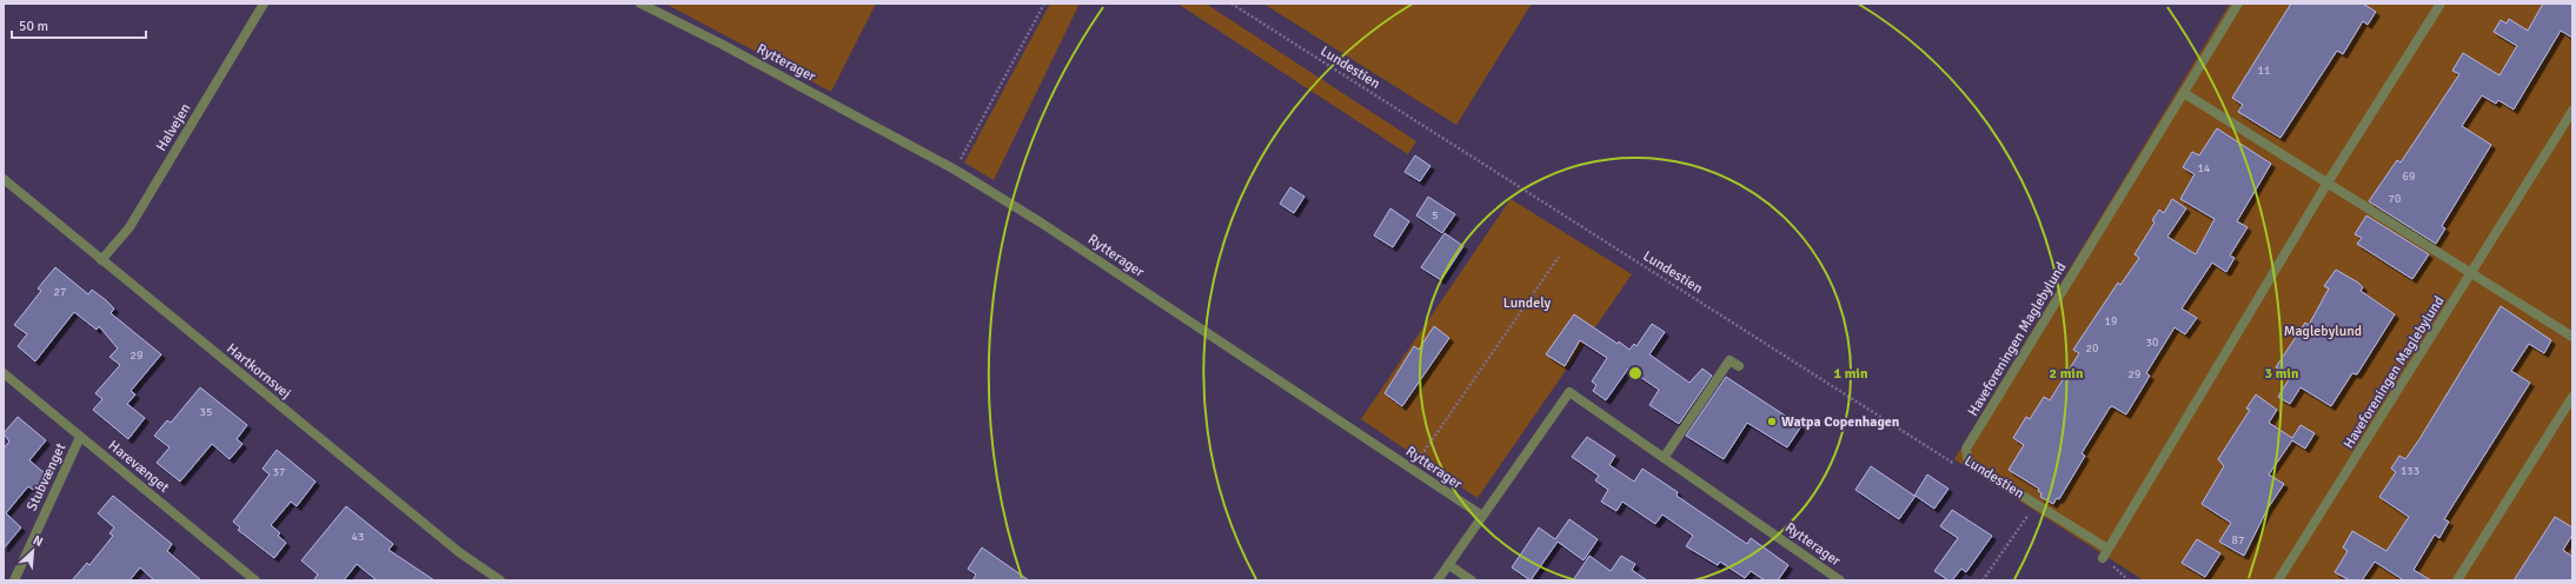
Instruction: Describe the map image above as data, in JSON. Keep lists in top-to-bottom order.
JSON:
{
  "streets": {
    "street": [
      "Rytterager",
      "Halvejen",
      "Haveforeningen Maglebylund",
      "Hartkornsvej",
      "Harevænget",
      "Stubvænget"
    ],
    "path": ["Lundestien"]
  },
  "crossings": [
    ["Halvejen", "Hartkornsvej"],
    ["Harevænget", "Stubvænget"]
  ],
  "parks": ["Lundely", "Maglebylund"],
  "places": ["Watpa Copenhagen"],
  "house_numbers": [
    "11",
    "14",
    "69",
    "70",
    "5",
    "27",
    "19",
    "30",
    "20",
    "29",
    "29",
    "35",
    "133",
    "37",
    "43",
    "87"
  ],
  "scale_bar": "50 m",
  "north": "top right",
  "rings": ["1 min", "2 min", "3 min"]
}
